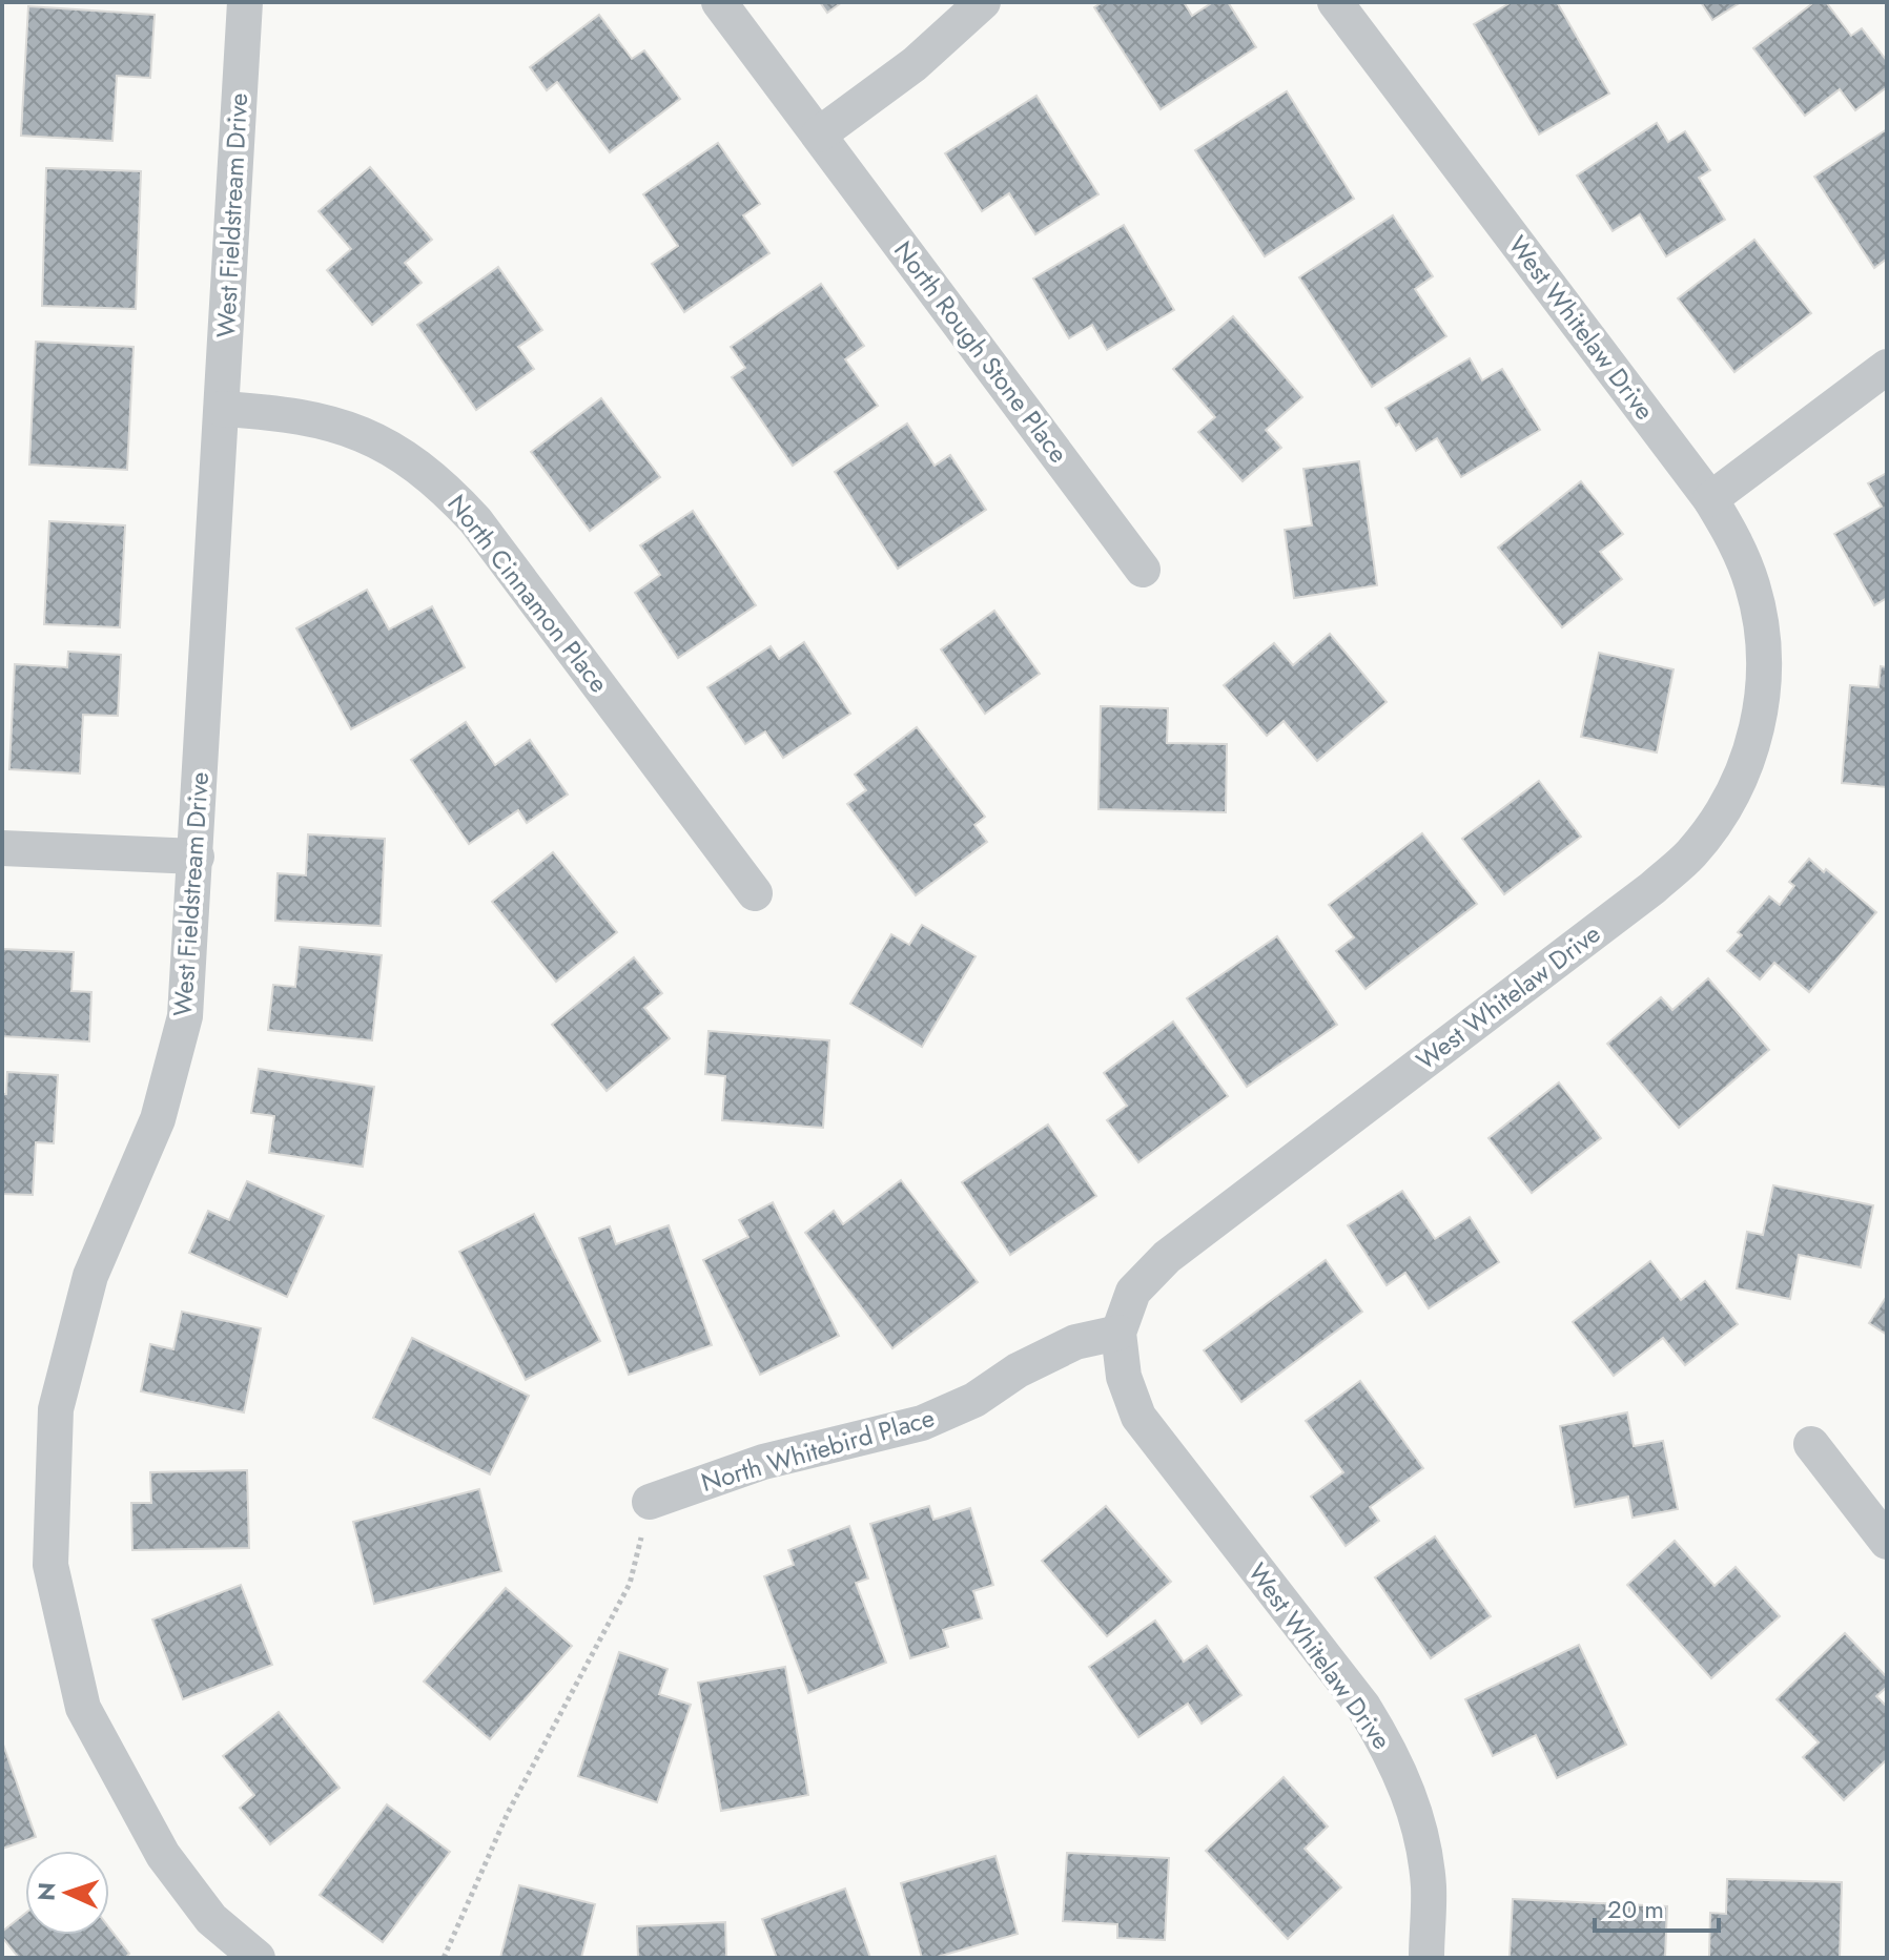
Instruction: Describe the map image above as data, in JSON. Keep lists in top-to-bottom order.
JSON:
{
  "streets": {
    "street": [
      "West Fieldstream Drive",
      "West Whitelaw Drive",
      "North Rough Stone Place",
      "North Cinnamon Place",
      "North Whitebird Place"
    ]
  },
  "crossings": [
    ["West Fieldstream Drive", "North Cinnamon Place"],
    ["West Whitelaw Drive", "North Whitebird Place"]
  ],
  "scale_bar": "20 m",
  "north": "left"
}
